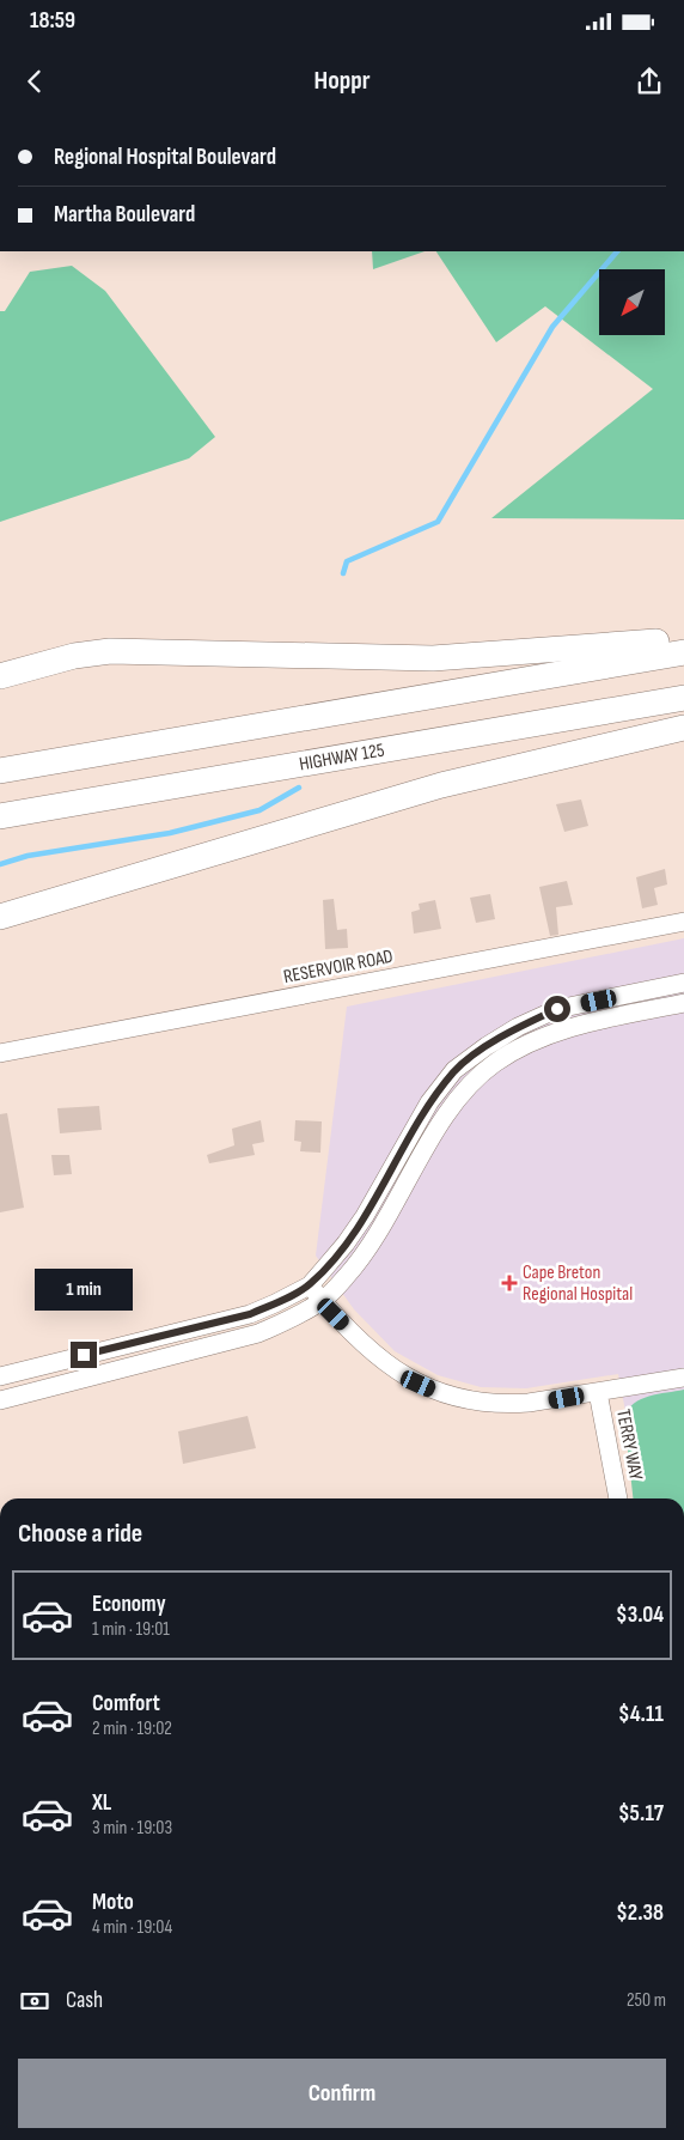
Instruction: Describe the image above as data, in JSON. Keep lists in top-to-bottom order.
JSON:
{
  "streets": {
    "highway": ["HIGHWAY 125"],
    "street": ["RESERVOIR ROAD", "TERRY WAY"]
  },
  "places": {
    "health": ["Cape Breton Regional Hospital"]
  },
  "north": "bottom left",
  "page": {
    "status": "18:59",
    "header": "Hoppr",
    "banner": ["Regional Hospital Boulevard", "Martha Boulevard"],
    "bubble": "1 min",
    "heading": "Choose a ride",
    "list": [
      {
        "name": "Economy",
        "note": "1 min · 19:01",
        "value": "$3.04"
      },
      {
        "name": "Comfort",
        "note": "2 min · 19:02",
        "value": "$4.11"
      },
      {
        "name": "XL",
        "note": "3 min · 19:03",
        "value": "$5.17"
      },
      {
        "name": "Moto",
        "note": "4 min · 19:04",
        "value": "$2.38"
      }
    ],
    "pay": ["Cash", "250 m"],
    "buttons": "Confirm"
  }
}
